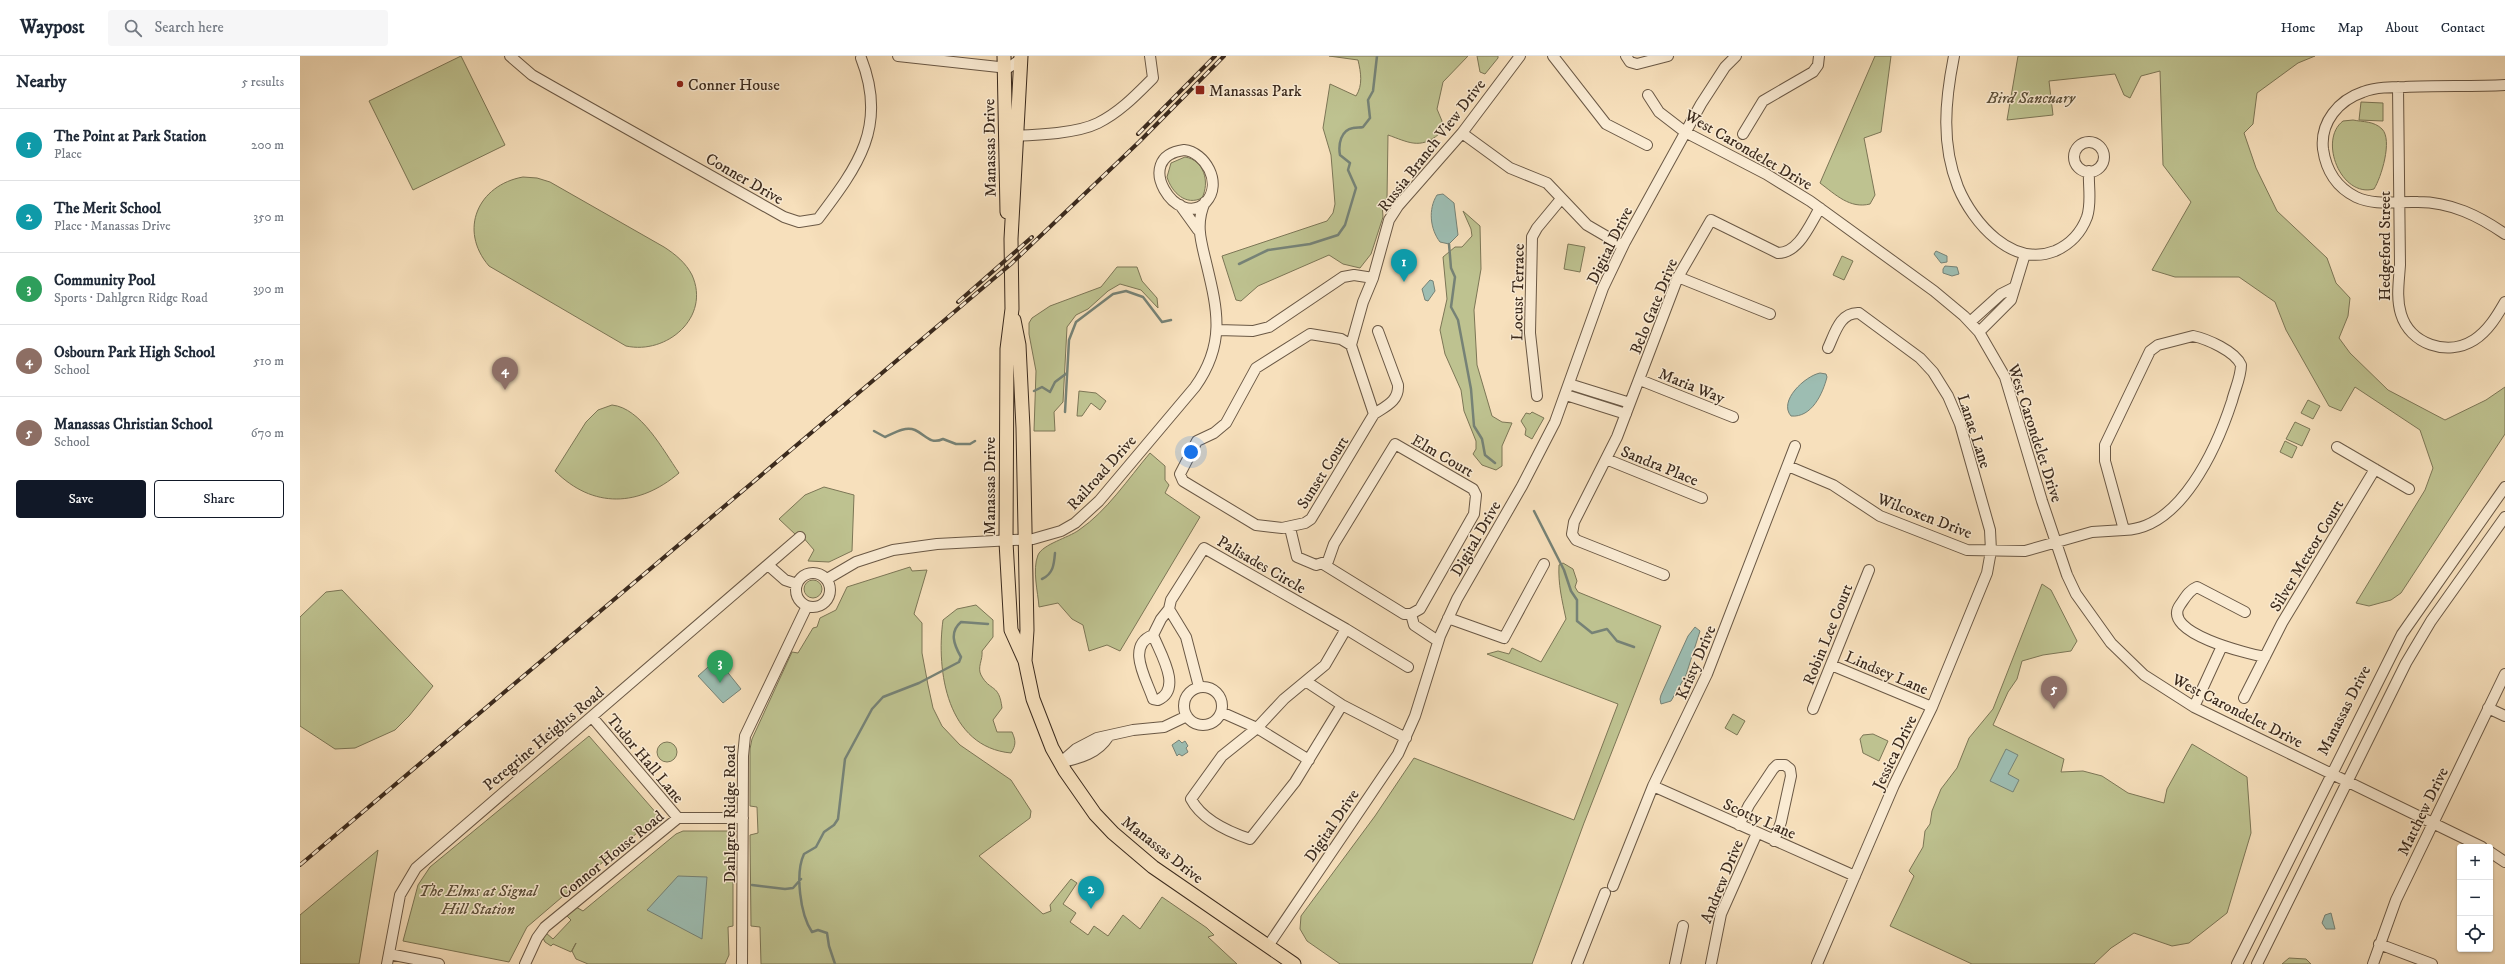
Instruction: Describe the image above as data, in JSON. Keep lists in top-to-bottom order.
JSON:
{
  "streets": {
    "main road": ["Manassas Drive"],
    "street": [
      "Russia Branch View Drive",
      "West Carondelet Drive",
      "Conner Drive",
      "Digital Drive",
      "Hedgeford Street",
      "Locust Terrace",
      "Belo Gate Drive",
      "Maria Way",
      "Lanae Lane",
      "Elm Court",
      "Sandra Place",
      "Railroad Drive",
      "Sunset Court",
      "Wilcoxen Drive",
      "Silver Meteor Court",
      "Palisades Circle",
      "Robin Lee Court",
      "Kristy Drive",
      "Lindsey Lane",
      "Peregrine Heights Road",
      "Jessica Drive",
      "Tudor Hall Lane",
      "Matthew Drive",
      "Dahlgren Ridge Road",
      "Scotty Lane",
      "Connor House Road",
      "Andrew Drive"
    ]
  },
  "crossings": [
    ["Manassas Drive", "West Carondelet Drive"],
    ["Manassas Drive", "Digital Drive"],
    ["Manassas Drive", "Railroad Drive"],
    ["West Carondelet Drive", "Digital Drive"],
    ["West Carondelet Drive", "Belo Gate Drive"],
    ["West Carondelet Drive", "Wilcoxen Drive"],
    ["West Carondelet Drive", "Matthew Drive"],
    ["Belo Gate Drive", "Maria Way"],
    ["Belo Gate Drive", "Sandra Place"],
    ["Lanae Lane", "Wilcoxen Drive"],
    ["Lanae Lane", "Jessica Drive"],
    ["Railroad Drive", "Dahlgren Ridge Road"],
    ["Wilcoxen Drive", "Kristy Drive"],
    ["Wilcoxen Drive", "Jessica Drive"],
    ["Robin Lee Court", "Lindsey Lane"],
    ["Kristy Drive", "Scotty Lane"],
    ["Lindsey Lane", "Jessica Drive"],
    ["Peregrine Heights Road", "Tudor Hall Lane"],
    ["Jessica Drive", "Scotty Lane"],
    ["Tudor Hall Lane", "Connor House Road"],
    ["Dahlgren Ridge Road", "Connor House Road"],
    ["Scotty Lane", "Andrew Drive"]
  ],
  "parks": ["Bird Sancuary", "The Elms at Signal Hill Station"],
  "places": {
    "other": ["Conner House"],
    "transit": ["Manassas Park"]
  },
  "page": {
    "header": "Waypost",
    "search": "Search here",
    "nav": [
      "Home",
      "Map",
      "About",
      "Contact"
    ],
    "heading": ["Nearby", "5 results"],
    "list": [
      {
        "mark": "1",
        "name": "The Point at Park Station",
        "note": "Place",
        "value": "200 m"
      },
      {
        "mark": "2",
        "name": "The Merit School",
        "note": "Place · Manassas Drive",
        "value": "350 m"
      },
      {
        "mark": "3",
        "name": "Community Pool",
        "note": "Sports · Dahlgren Ridge Road",
        "value": "390 m"
      },
      {
        "mark": "4",
        "name": "Osbourn Park High School",
        "note": "School",
        "value": "510 m"
      },
      {
        "mark": "5",
        "name": "Manassas Christian School",
        "note": "School",
        "value": "670 m"
      }
    ],
    "pins": [
      "1",
      "4",
      "3",
      "5",
      "2"
    ],
    "buttons": ["Save", "Share"],
    "map_buttons": ["+", "−"]
  }
}
